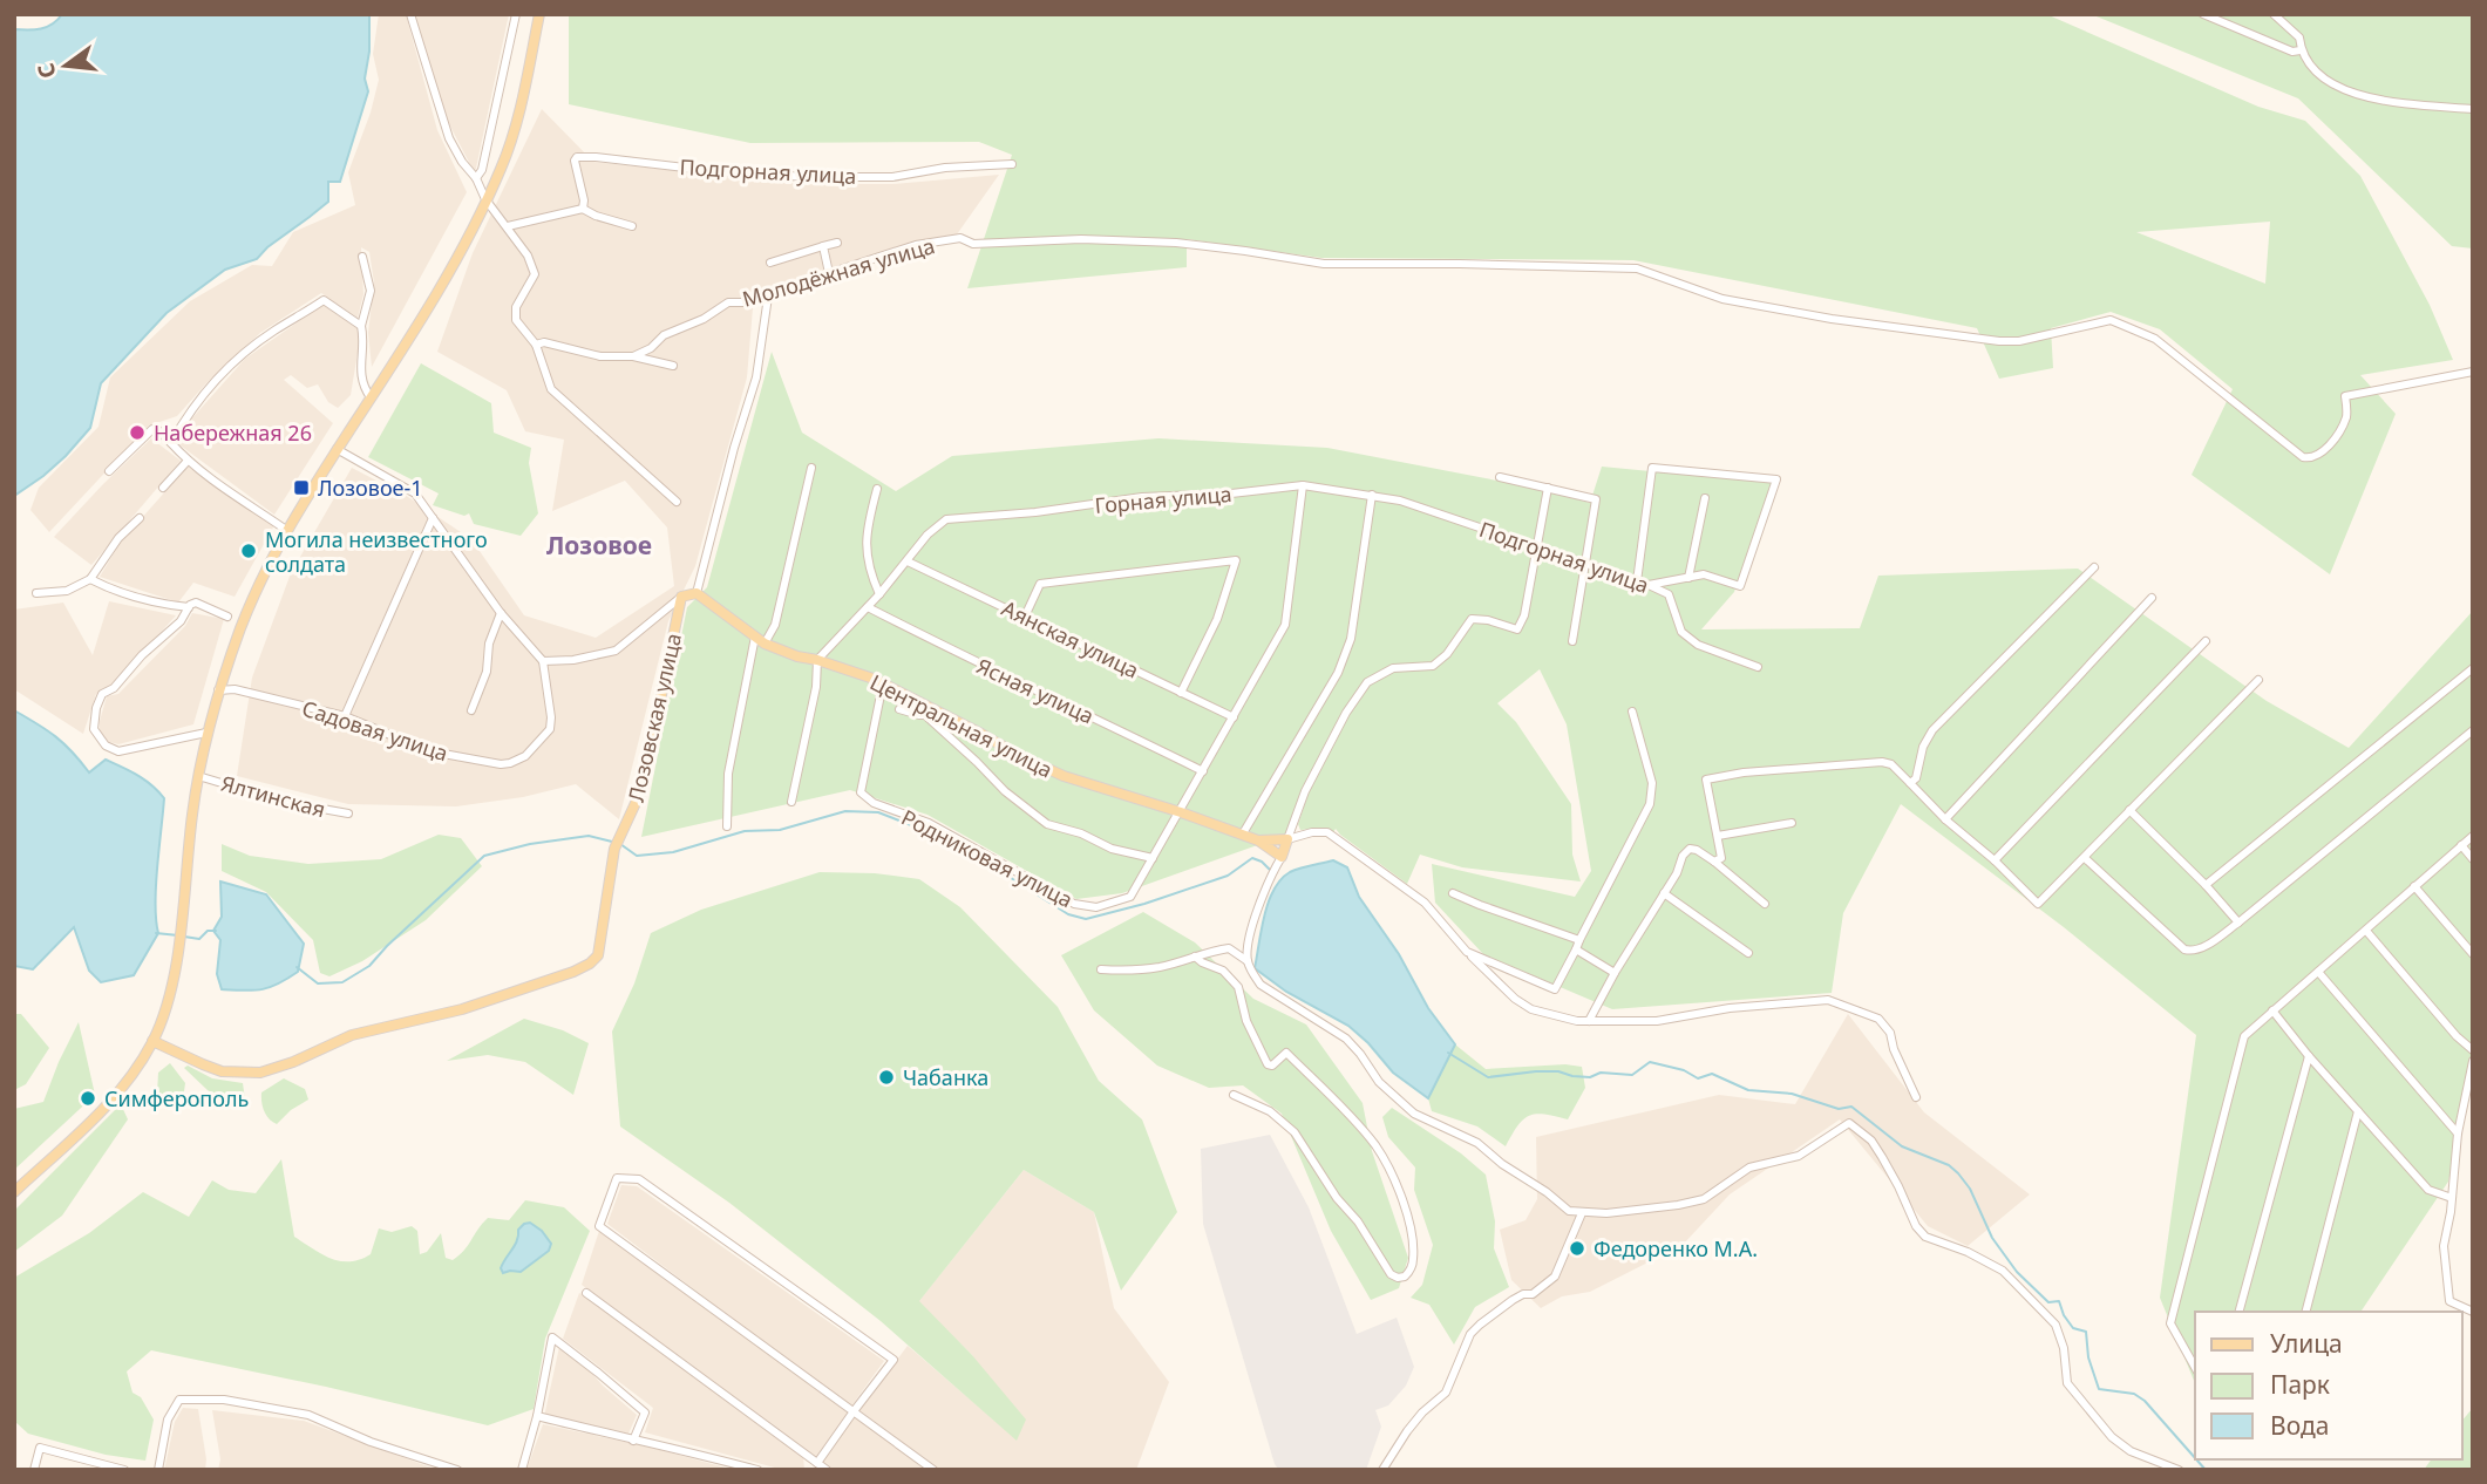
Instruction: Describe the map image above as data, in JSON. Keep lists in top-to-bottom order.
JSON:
{
  "streets": {
    "main road": ["Лозовская улица", "Центральная улица"],
    "street": [
      "Подгорная улица",
      "Молодёжная улица",
      "Горная улица",
      "Аянская улица",
      "Ясная улица",
      "Садовая улица",
      "Ялтинская",
      "Родниковая улица"
    ]
  },
  "crossings": [
    ["Подгорная улица", "Горная улица"],
    ["Горная улица", "Аянская улица"],
    ["Горная улица", "Ясная улица"],
    ["Горная улица", "Центральная улица"],
    ["Горная улица", "Родниковая улица"],
    ["Аянская улица", "Родниковая улица"],
    ["Ясная улица", "Родниковая улица"],
    ["Центральная улица", "Родниковая улица"]
  ],
  "districts": ["Лозовое"],
  "places": {
    "other": [
      "Набережная 26",
      "Могила неизвестного солдата",
      "Чабанка",
      "Симферополь",
      "Федоренко М.А."
    ],
    "transit": ["Лозовое-1"]
  },
  "legend": ["Улица", "Парк", "Вода"],
  "north": "left"
}
